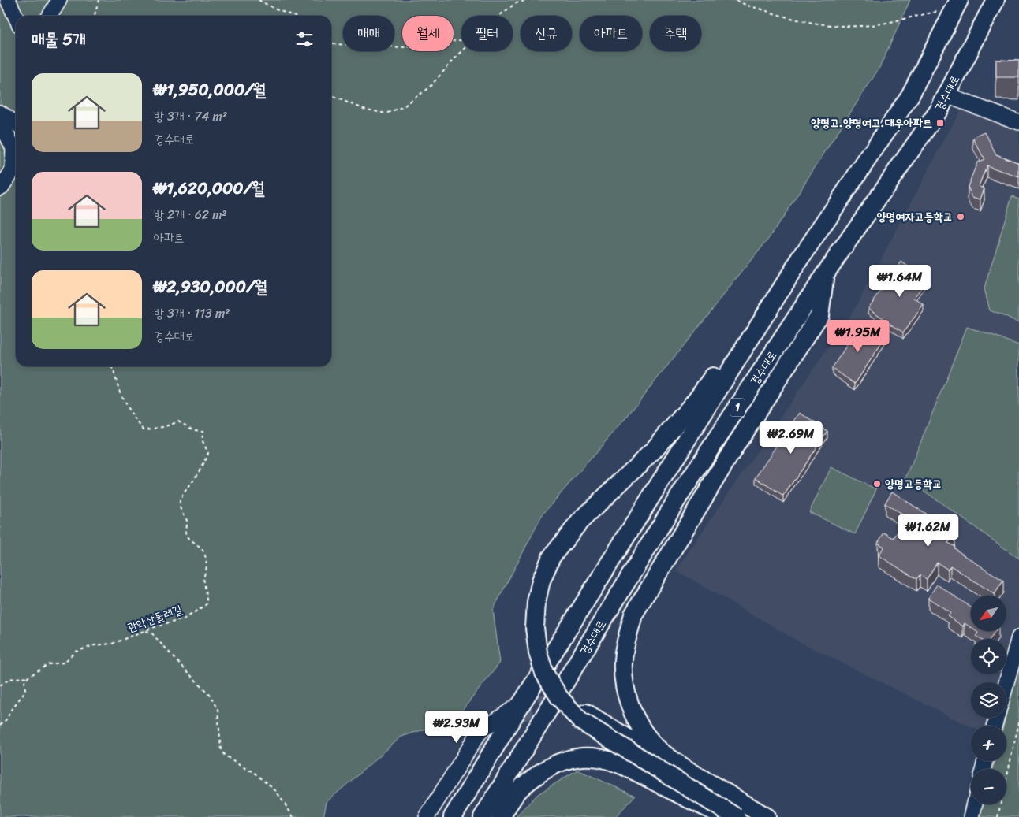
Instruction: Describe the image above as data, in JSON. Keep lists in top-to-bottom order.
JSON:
{
  "streets": {
    "main road": ["경수대로", "1"],
    "path": ["관악산둘레길"]
  },
  "places": {
    "transit": ["양명고.양명여고.대우아파트"],
    "other": ["양명여자고등학교", "양명고등학교"]
  },
  "north": "bottom left",
  "page": {
    "chip": [
      "매매",
      "월세",
      "필터",
      "신규",
      "아파트",
      "주택"
    ],
    "heading": "매물 5개",
    "list": [
      {
        "name": "₩1,950,000/월",
        "note": "방 3개 · 74 m² · 경수대로"
      },
      {
        "name": "₩1,620,000/월",
        "note": "방 2개 · 62 m² · 아파트"
      },
      {
        "name": "₩2,930,000/월",
        "note": "방 3개 · 113 m² · 경수대로"
      }
    ],
    "price": [
      "₩1.64M",
      "₩1.95M",
      "₩2.69M",
      "₩1.62M",
      "₩2.93M"
    ],
    "map_buttons": ["+", "−"]
  }
}
